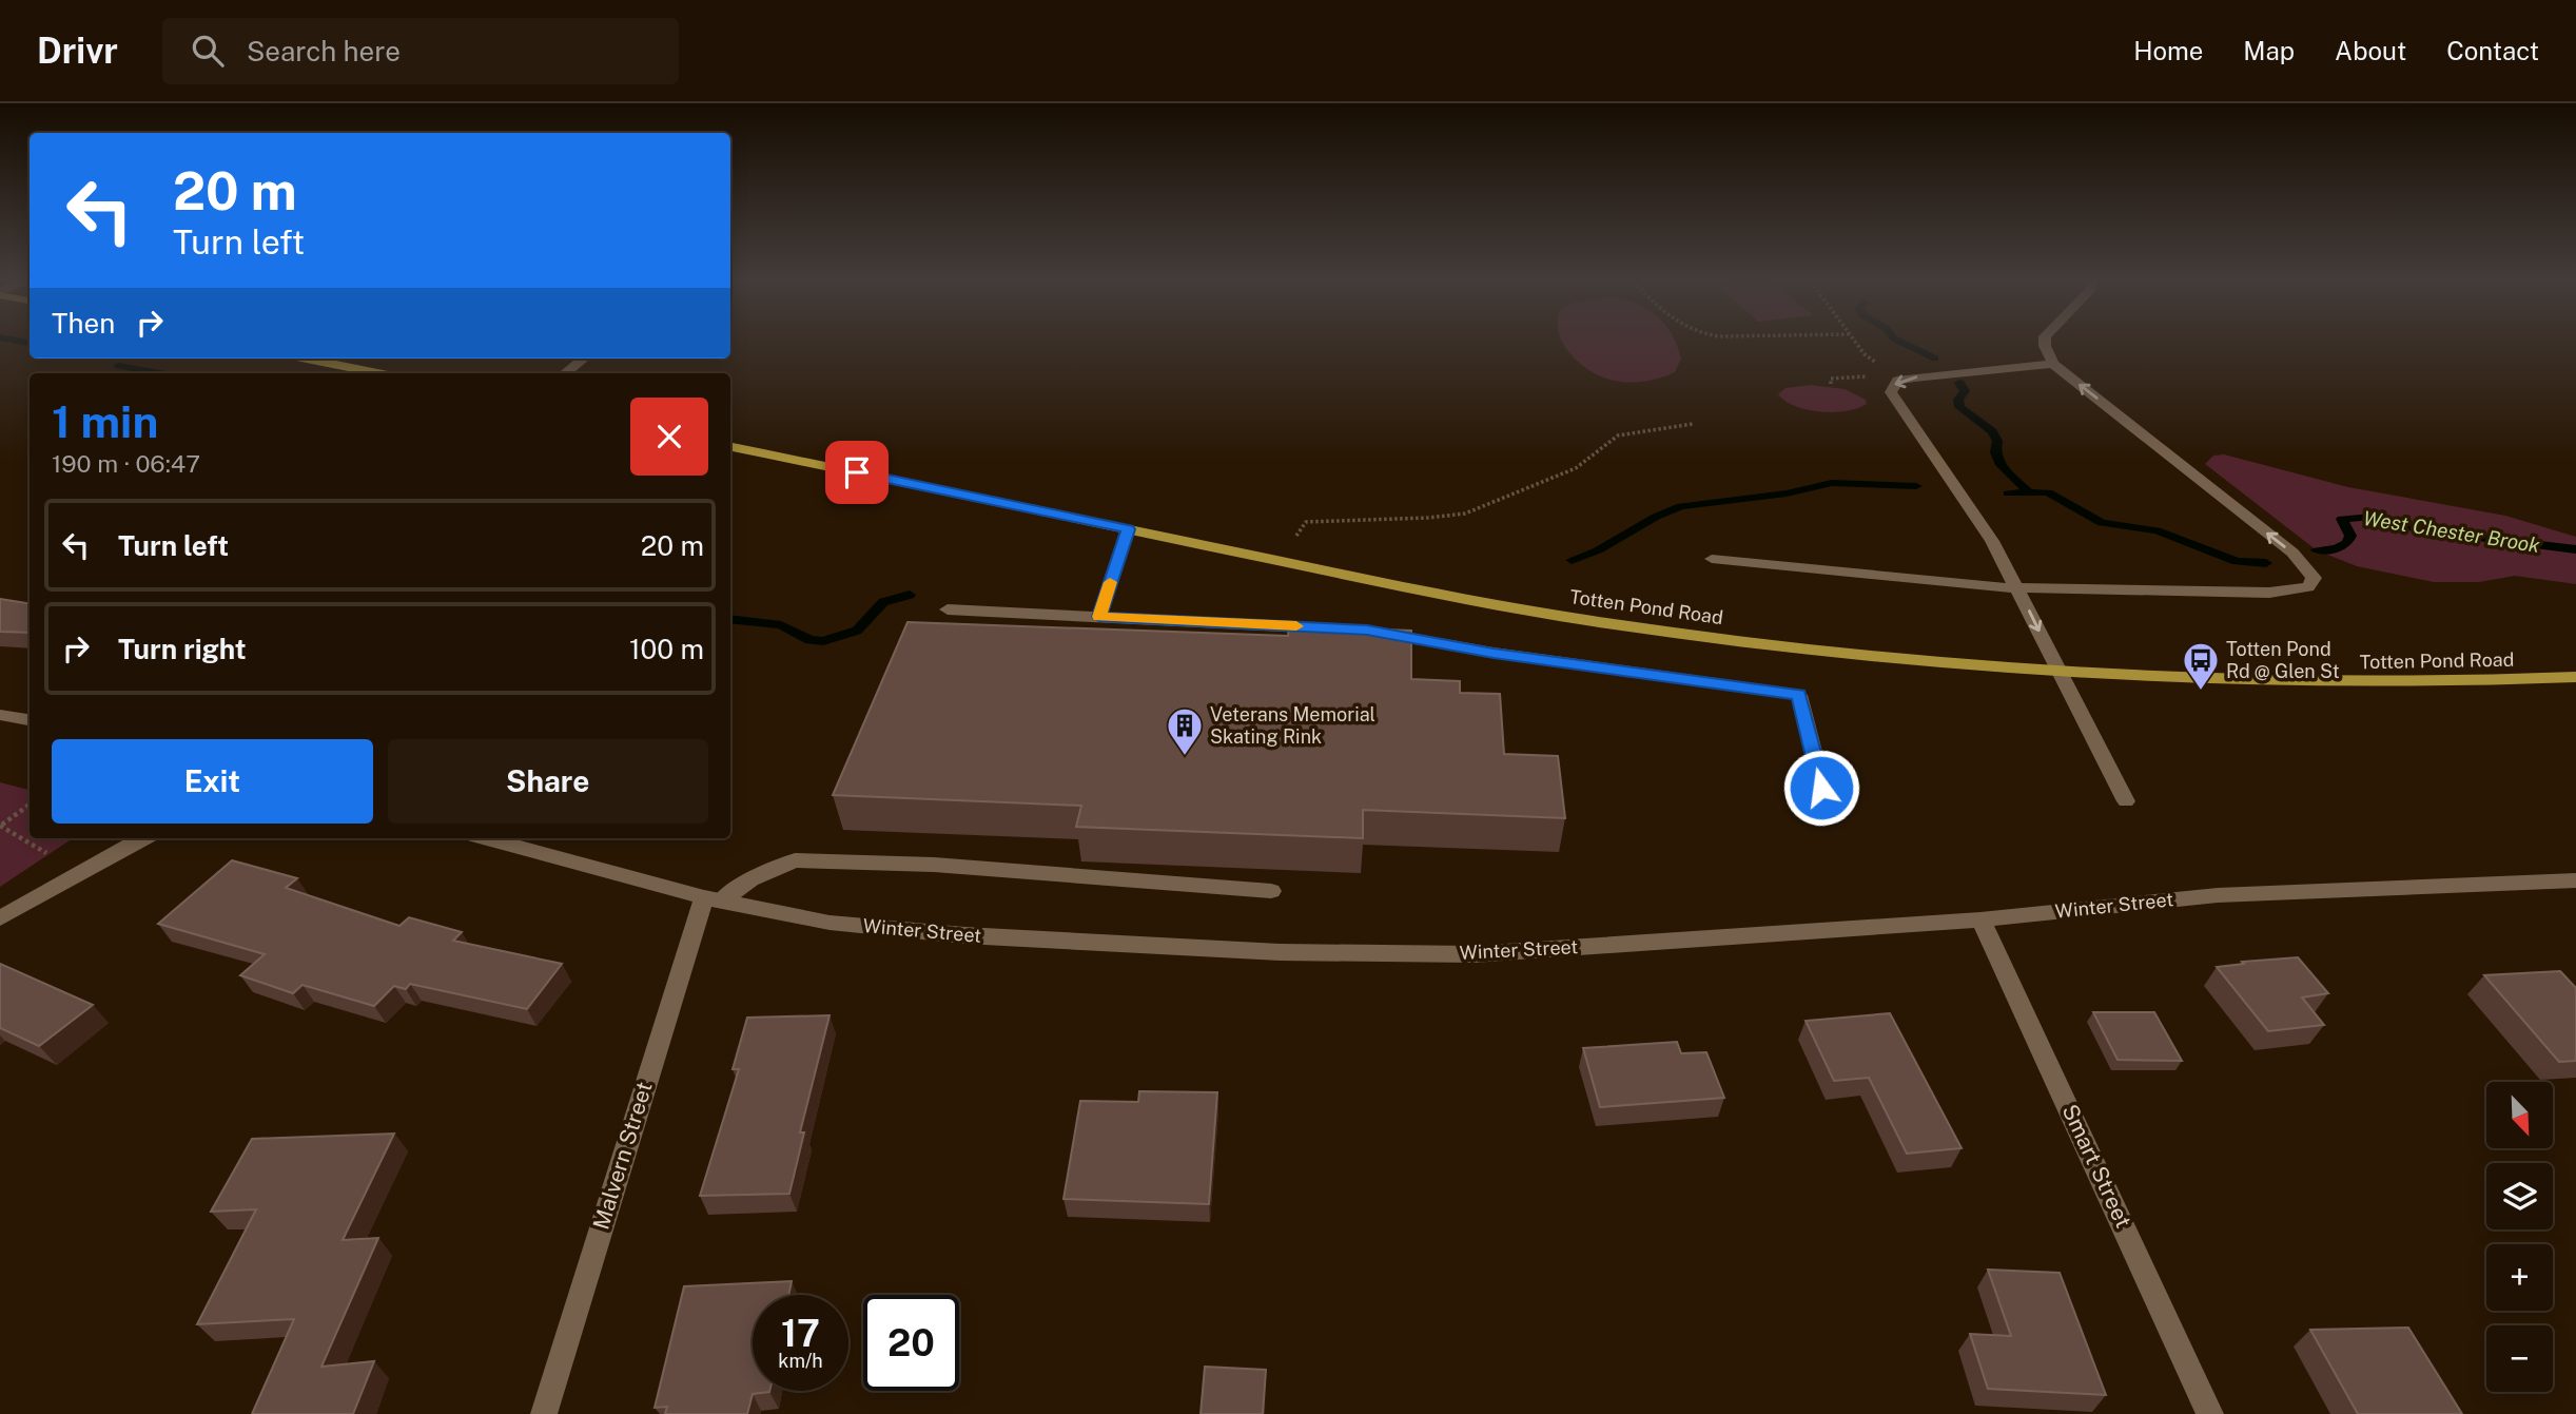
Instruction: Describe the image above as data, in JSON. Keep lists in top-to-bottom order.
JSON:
{
  "streets": {
    "main road": ["Totten Pond Road"],
    "street": ["Winter Street", "Malvern Street", "Smart Street"]
  },
  "crossings": [
    ["Winter Street", "Malvern Street"],
    ["Winter Street", "Smart Street"]
  ],
  "water": ["West Chester Brook"],
  "places": {
    "bus stop": ["Totten Pond Rd @ Glen St"],
    "building": ["Veterans Memorial Skating Rink"]
  },
  "north": "bottom right",
  "page": {
    "header": "Drivr",
    "search": "Search here",
    "nav": [
      "Home",
      "Map",
      "About",
      "Contact"
    ],
    "turn": ["20 m", "Turn left"],
    "then": "Then",
    "heading": ["1 min", "190 m · 06:47"],
    "list": [
      {
        "name": "Turn left",
        "value": "20 m"
      },
      {
        "name": "Turn right",
        "value": "100 m"
      }
    ],
    "buttons": ["Exit", "Share"],
    "map_buttons": ["+", "−"],
    "speed": "17 km/h",
    "limit": "20"
  }
}
